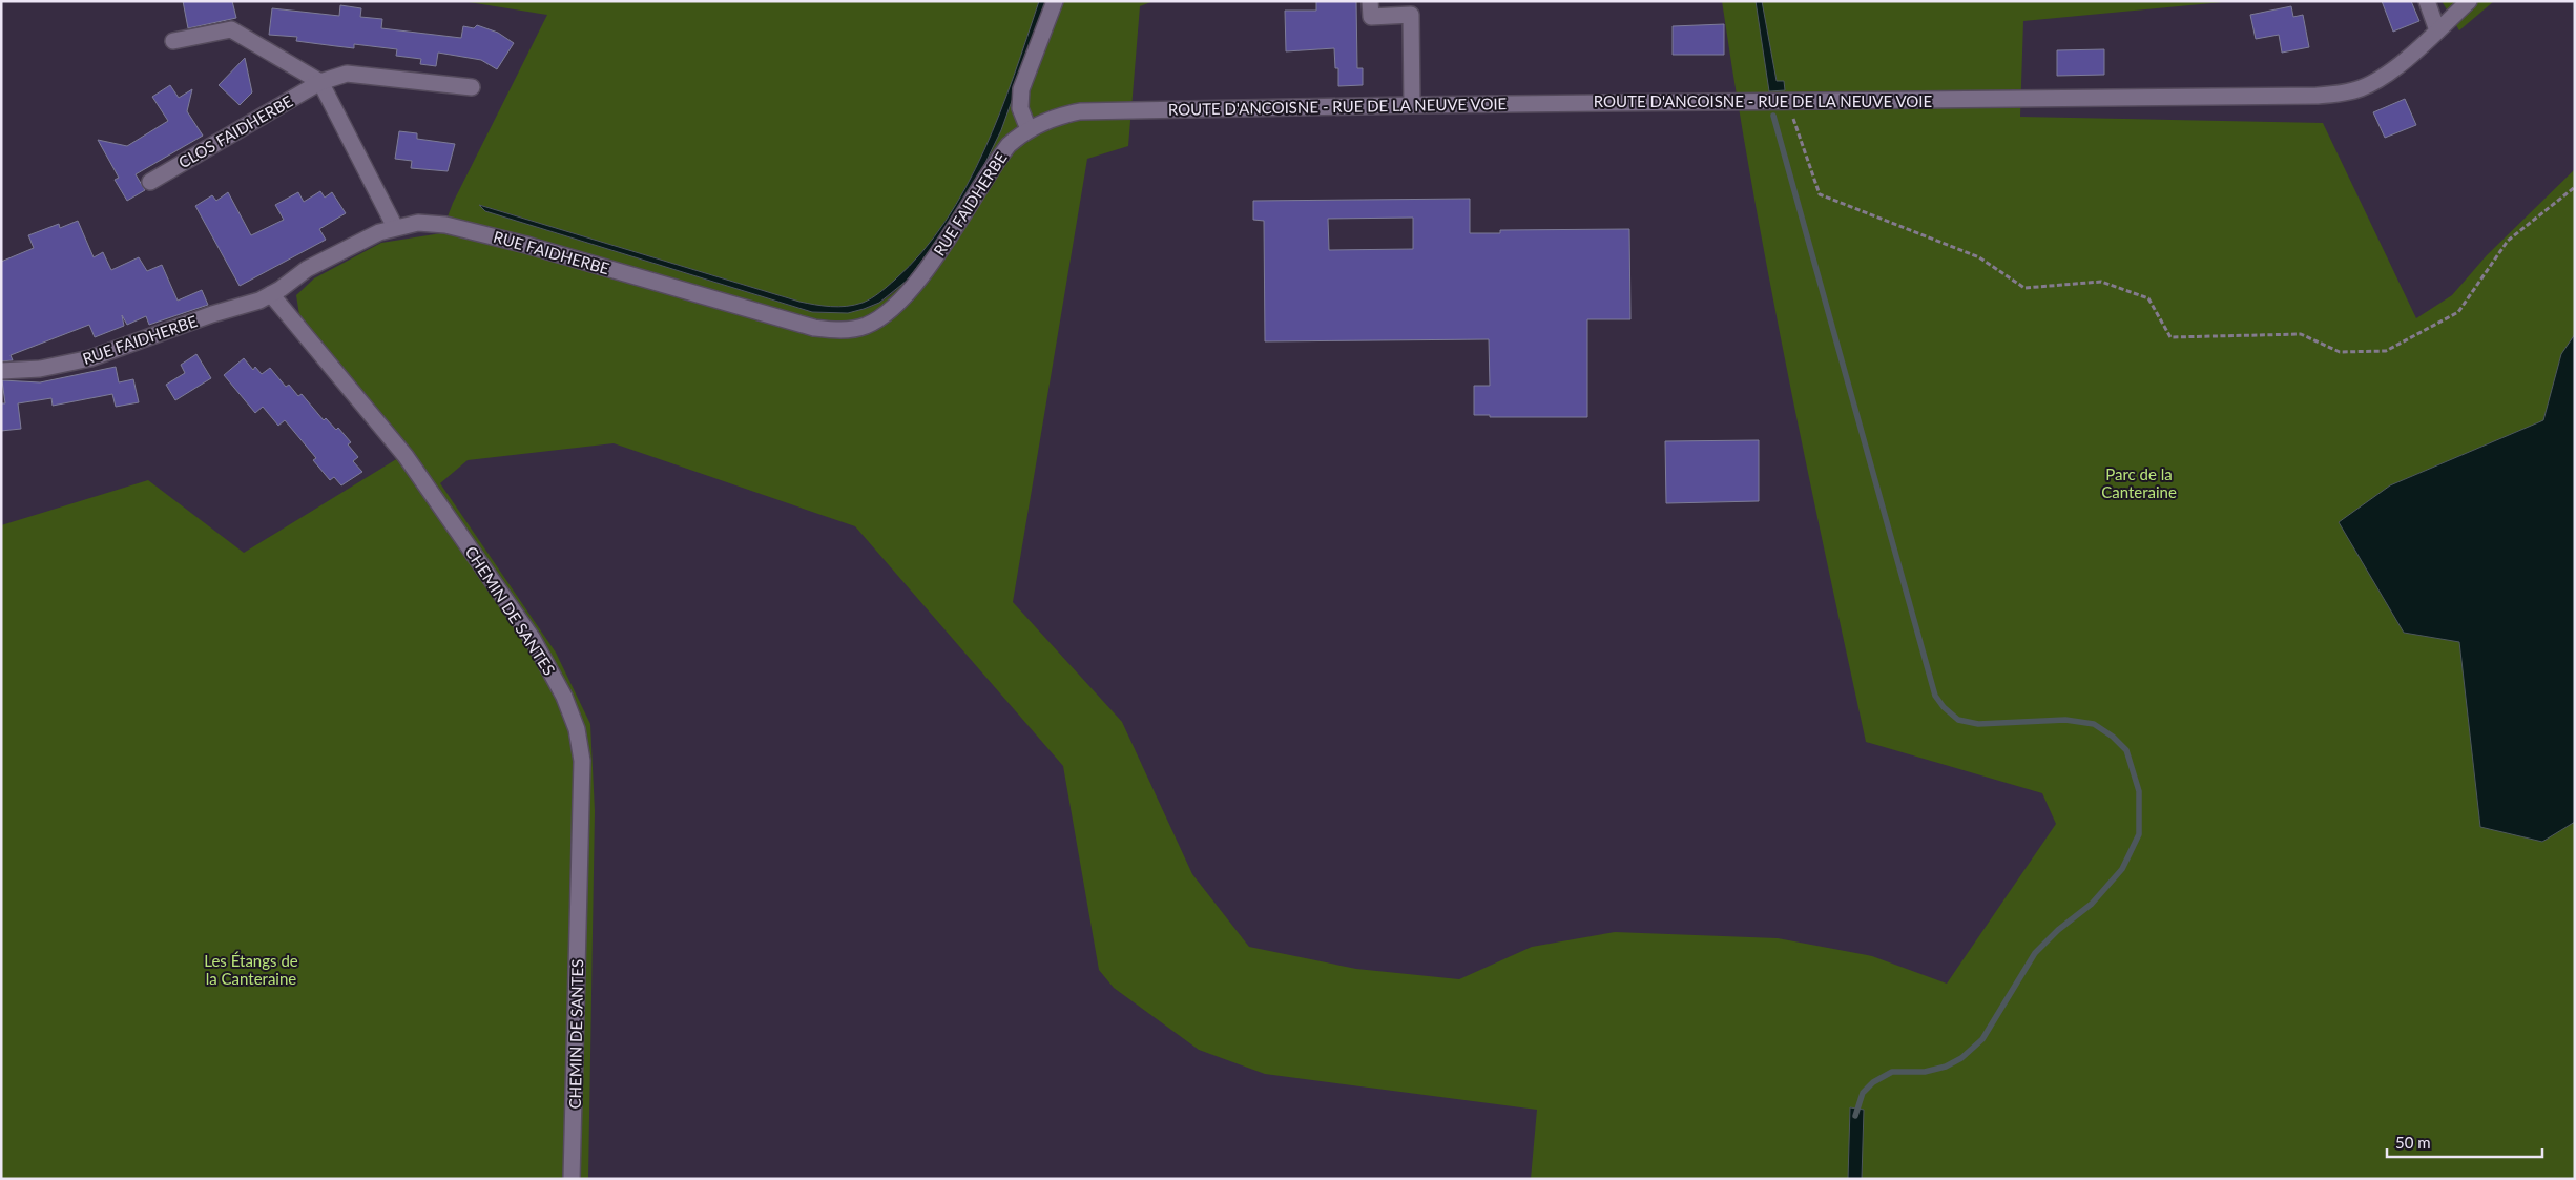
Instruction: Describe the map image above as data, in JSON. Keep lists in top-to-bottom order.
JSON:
{
  "streets": {
    "street": [
      "ROUTE D'ANCOISNE - RUE DE LA NEUVE VOIE",
      "CLOS FAIDHERBE",
      "RUE FAIDHERBE",
      "CHEMIN DE SANTES"
    ]
  },
  "crossings": [
    ["ROUTE D'ANCOISNE - RUE DE LA NEUVE VOIE", "RUE FAIDHERBE"],
    ["RUE FAIDHERBE", "CHEMIN DE SANTES"]
  ],
  "parks": ["Parc de la Canteraine", "Les Étangs de la Canteraine"],
  "scale_bar": "50 m"
}
